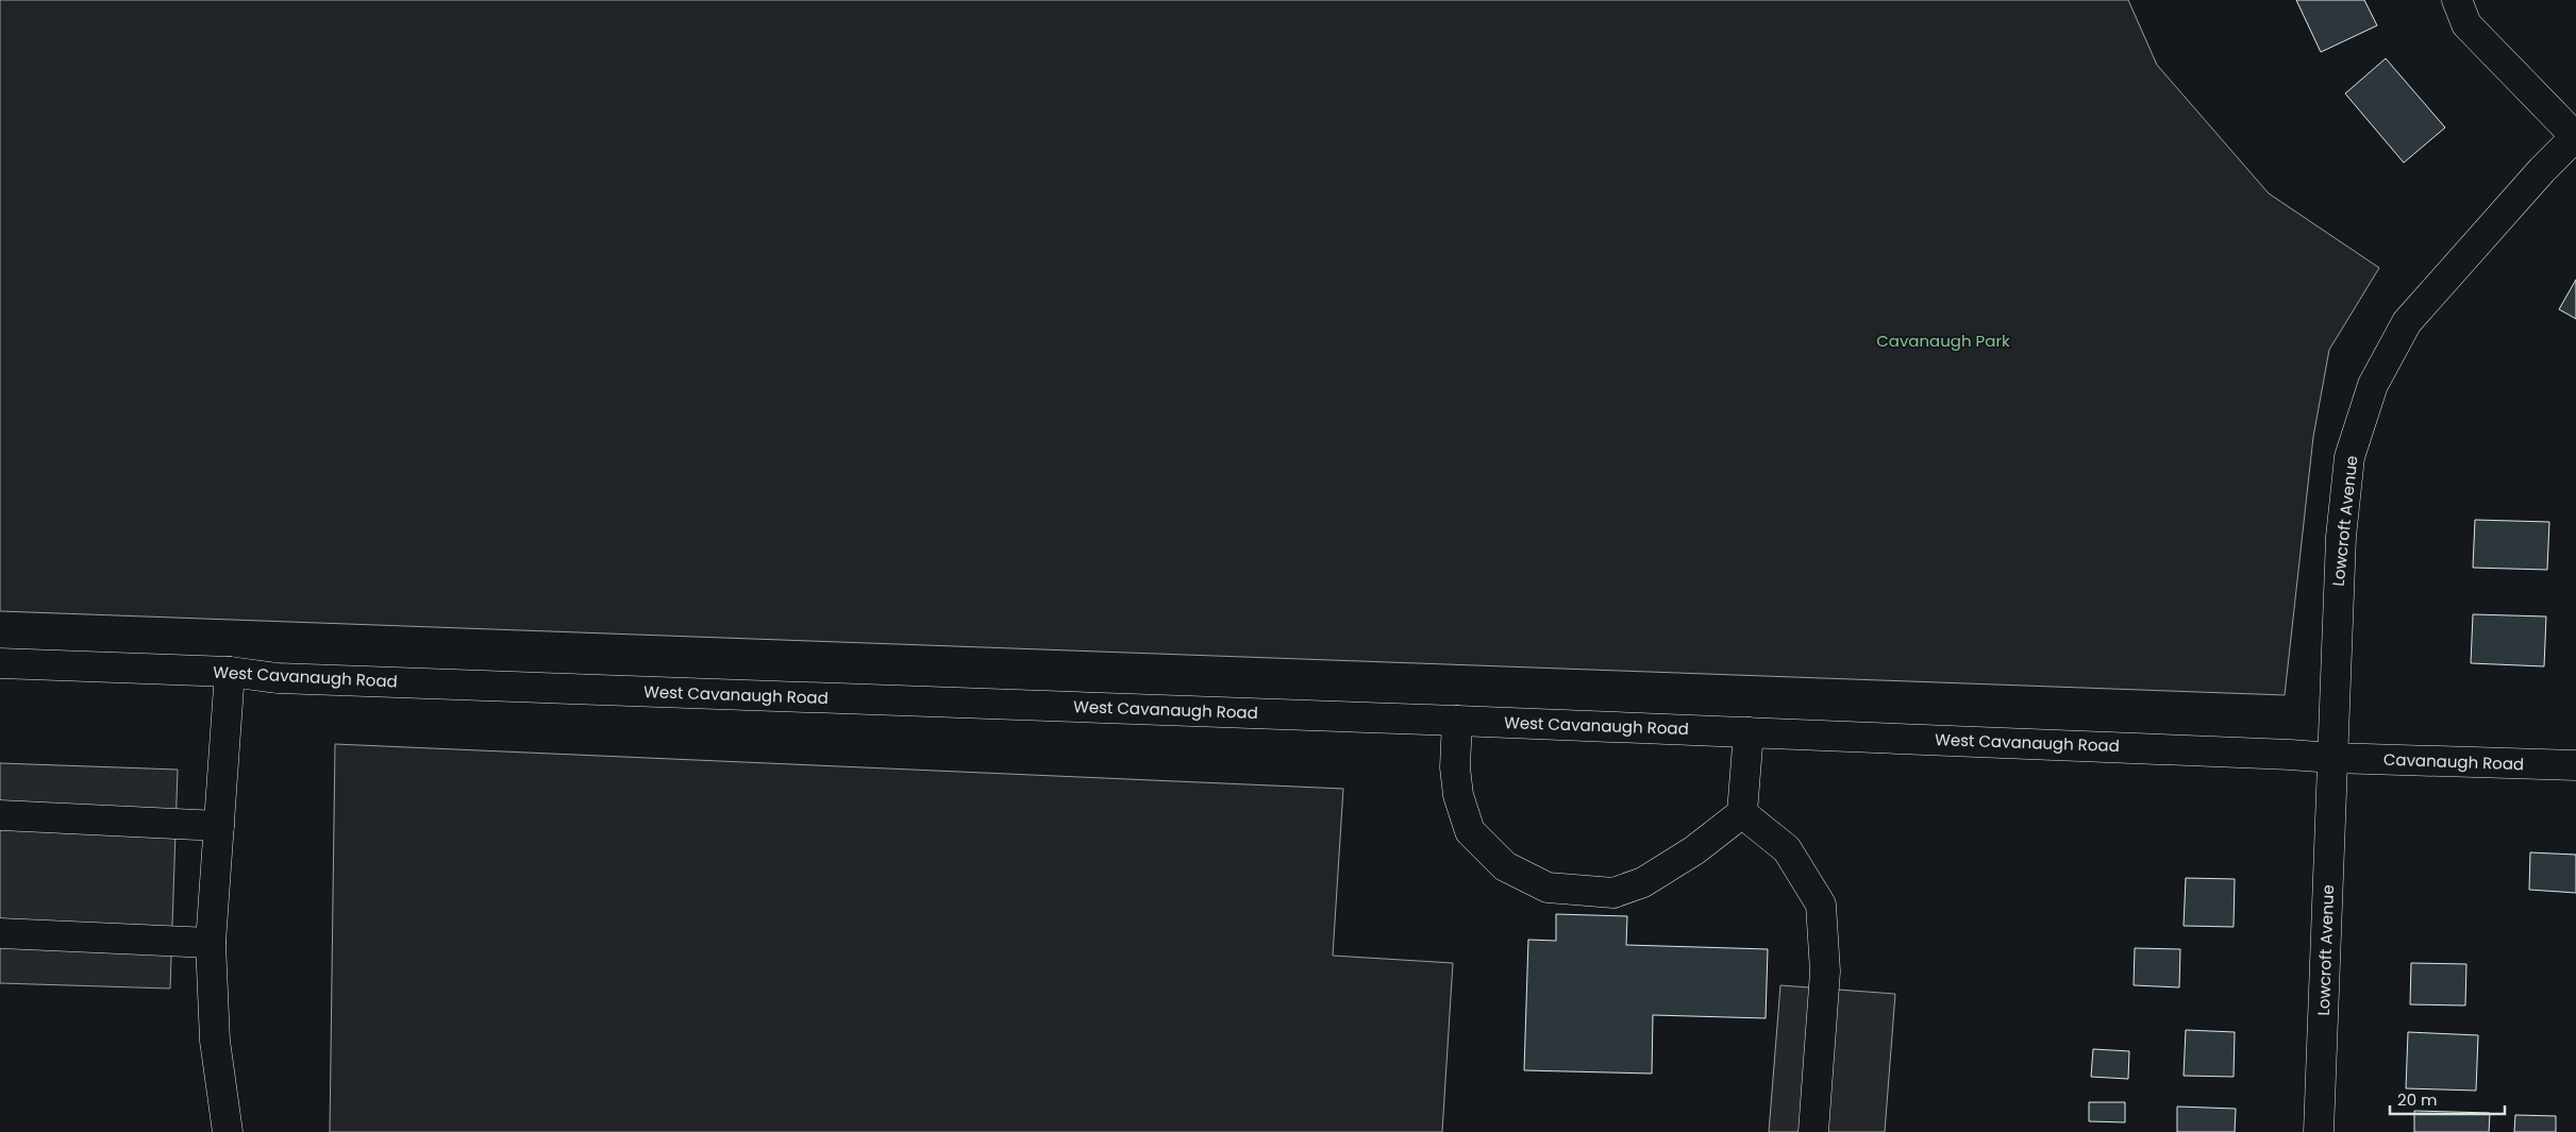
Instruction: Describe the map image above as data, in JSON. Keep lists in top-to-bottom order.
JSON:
{
  "streets": {
    "street": ["Lowcroft Avenue", "West Cavanaugh Road", "Cavanaugh Road"]
  },
  "crossings": [
    ["Lowcroft Avenue", "West Cavanaugh Road"],
    ["Lowcroft Avenue", "Cavanaugh Road"],
    ["West Cavanaugh Road", "Cavanaugh Road"]
  ],
  "parks": ["Cavanaugh Park"],
  "scale_bar": "20 m"
}
